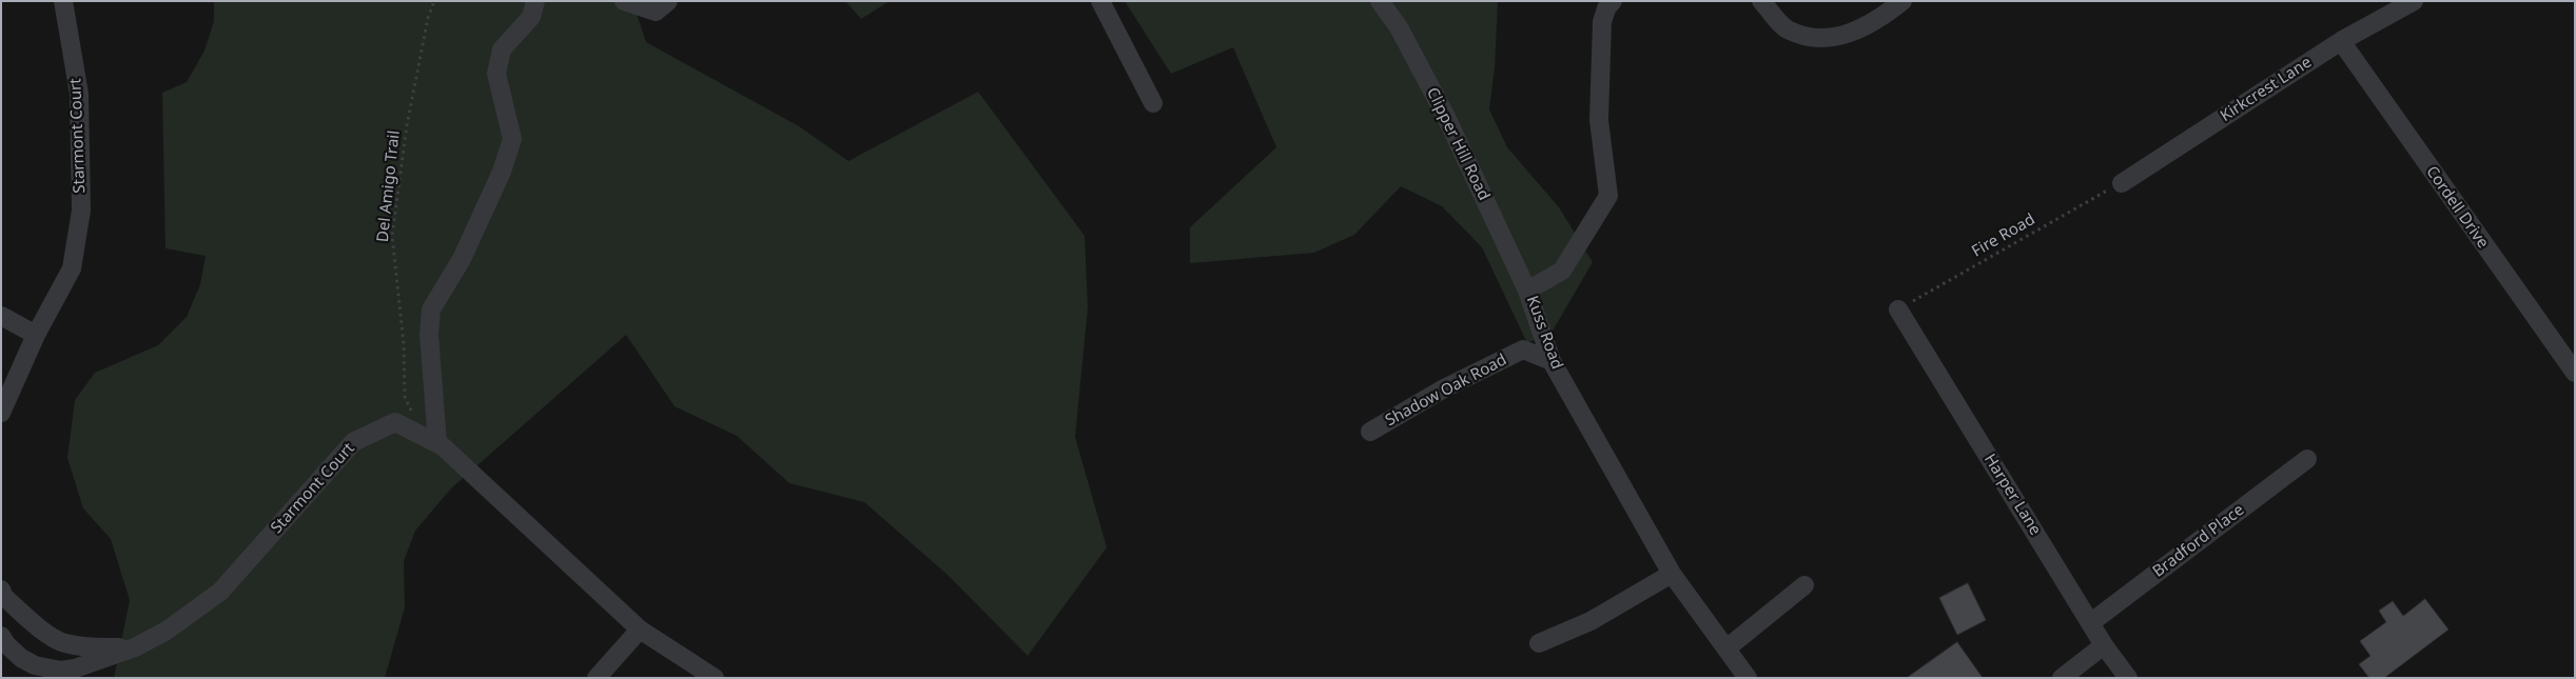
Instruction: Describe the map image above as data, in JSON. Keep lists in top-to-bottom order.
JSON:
{
  "streets": {
    "street": [
      "Kirkcrest Lane",
      "Starmont Court",
      "Clipper Hill Road",
      "Cordell Drive",
      "Kuss Road",
      "Shadow Oak Road",
      "Harper Lane",
      "Bradford Place"
    ],
    "path": ["Del Amigo Trail", "Fire Road"]
  },
  "crossings": [
    ["Kirkcrest Lane", "Cordell Drive"],
    ["Kirkcrest Lane", "Fire Road"],
    ["Starmont Court", "Del Amigo Trail"],
    ["Clipper Hill Road", "Kuss Road"],
    ["Fire Road", "Harper Lane"],
    ["Kuss Road", "Shadow Oak Road"],
    ["Harper Lane", "Bradford Place"]
  ]
}
